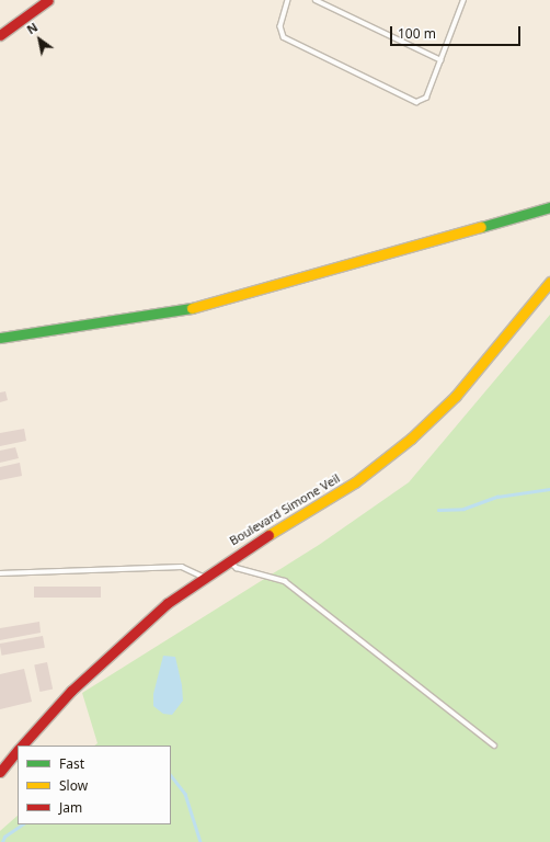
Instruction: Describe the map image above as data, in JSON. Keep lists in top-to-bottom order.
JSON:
{
  "streets": {
    "main road": ["Boulevard Simone Veil"]
  },
  "legend": ["Fast", "Slow", "Jam"],
  "scale_bar": "100 m",
  "north": "top left"
}
